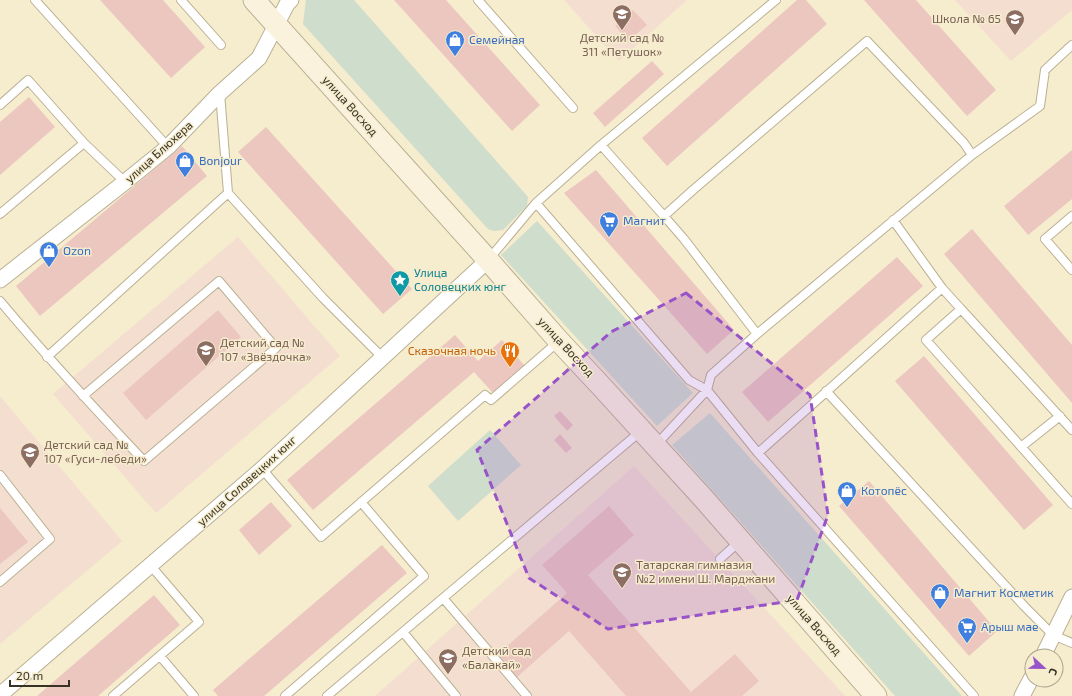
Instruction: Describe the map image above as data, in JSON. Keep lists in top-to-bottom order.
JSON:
{
  "streets": {
    "street": ["улица Восход", "улица Блюхера", "улица Соловецких юнг"]
  },
  "crossings": [
    ["улица Восход", "улица Блюхера"],
    ["улица Восход", "улица Соловецких юнг"]
  ],
  "places": {
    "school or university": [
      "Детский сад № 311 «Петушок»",
      "Школа № 65",
      "Детский сад № 107 «Звёздочка»",
      "Детский сад № 107 «Гуси-лебеди»",
      "Татарская гимназия №2 имени Ш. Марджани",
      "Детский сад «Балакай»"
    ],
    "shop": [
      "Семейная",
      "Bonjour",
      "Ozon",
      "Котопёс",
      "Магнит Косметик"
    ],
    "supermarket": ["Магнит", "Арыш мае"],
    "place": ["Улица Соловецких юнг"],
    "restaurant": ["Сказочная ночь"]
  },
  "scale_bar": "20 m",
  "north": "right"
}
